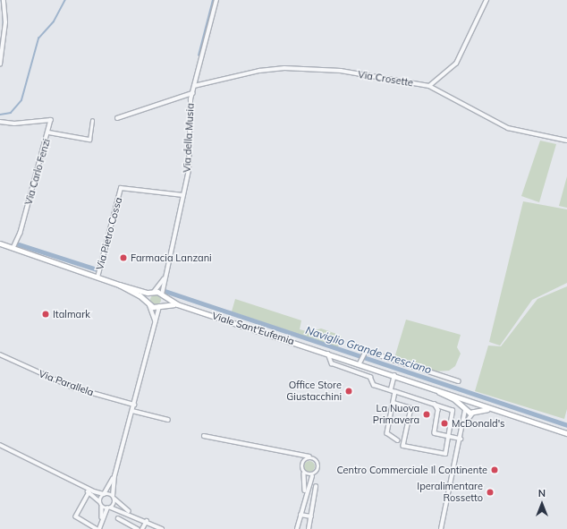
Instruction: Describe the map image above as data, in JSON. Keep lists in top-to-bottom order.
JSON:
{
  "streets": {
    "main road": ["Viale Sant'Eufemia"],
    "street": [
      "Via Crosette",
      "Via della Musia",
      "Via Carlo Fenzi",
      "Via Pietro Cossa",
      "Via Parallela"
    ]
  },
  "crossings": [
    ["Via Crosette", "Via della Musia"],
    ["Via della Musia", "Via Pietro Cossa"],
    ["Via della Musia", "Viale Sant'Eufemia"],
    ["Via Carlo Fenzi", "Viale Sant'Eufemia"],
    ["Via Pietro Cossa", "Viale Sant'Eufemia"]
  ],
  "water": ["Naviglio Grande Bresciano"],
  "places": [
    "Farmacia Lanzani",
    "Italmark",
    "Office Store Giustacchini",
    "La Nuova Primavera",
    "McDonald's",
    "Centro Commerciale Il Continente",
    "Iperalimentare Rossetto"
  ],
  "north": "top"
}
